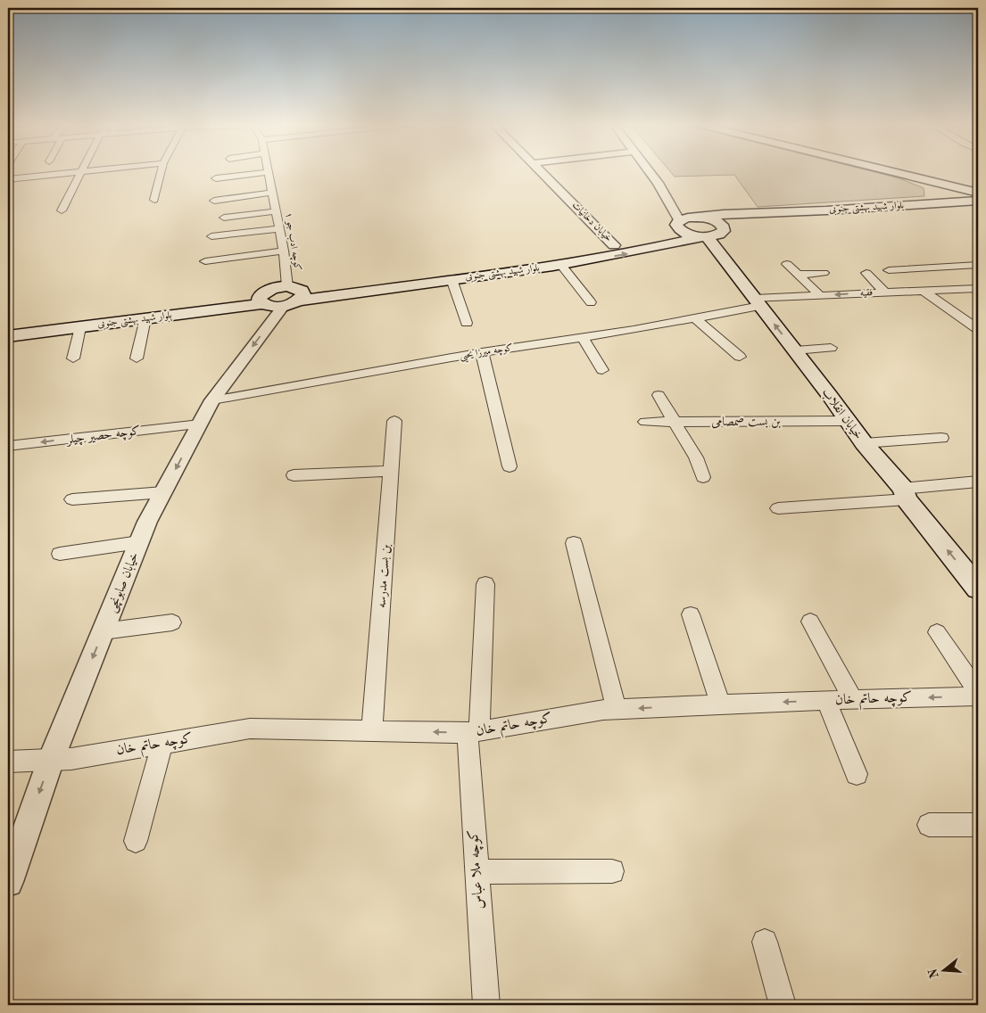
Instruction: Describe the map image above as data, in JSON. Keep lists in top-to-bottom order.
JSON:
{
  "streets": {
    "main road": ["بلوار شهید بهشتی جنوبی", "خیابان انقلاب"],
    "street": [
      "خیابان دخانیات",
      "کوچه ادب جو ۱",
      "فقیه",
      "کوچه میرزا یحیی",
      "بن بست صمصامی",
      "کوچه حصیر چیلر",
      "بن بست مدرسه",
      "خیابان صابونچی",
      "کوچه حاتم خان",
      "کوچه ملا عباس"
    ]
  },
  "crossings": [
    ["بلوار شهید بهشتی جنوبی", "خیابان دخانیات"],
    ["بلوار شهید بهشتی جنوبی", "کوچه ادب جو ۱"],
    ["بلوار شهید بهشتی جنوبی", "خیابان انقلاب"],
    ["بلوار شهید بهشتی جنوبی", "خیابان صابونچی"],
    ["کوچه ادب جو ۱", "خیابان صابونچی"],
    ["فقیه", "کوچه میرزا یحیی"],
    ["فقیه", "خیابان انقلاب"],
    ["کوچه میرزا یحیی", "خیابان انقلاب"],
    ["کوچه میرزا یحیی", "خیابان صابونچی"],
    ["خیابان انقلاب", "بن بست صمصامی"],
    ["کوچه حصیر چیلر", "خیابان صابونچی"],
    ["بن بست مدرسه", "کوچه حاتم خان"],
    ["خیابان صابونچی", "کوچه حاتم خان"],
    ["کوچه حاتم خان", "کوچه ملا عباس"]
  ],
  "one_way": ["خیابان انقلاب", "خیابان صابونچی", "کوچه حاتم خان"],
  "north": "left"
}
